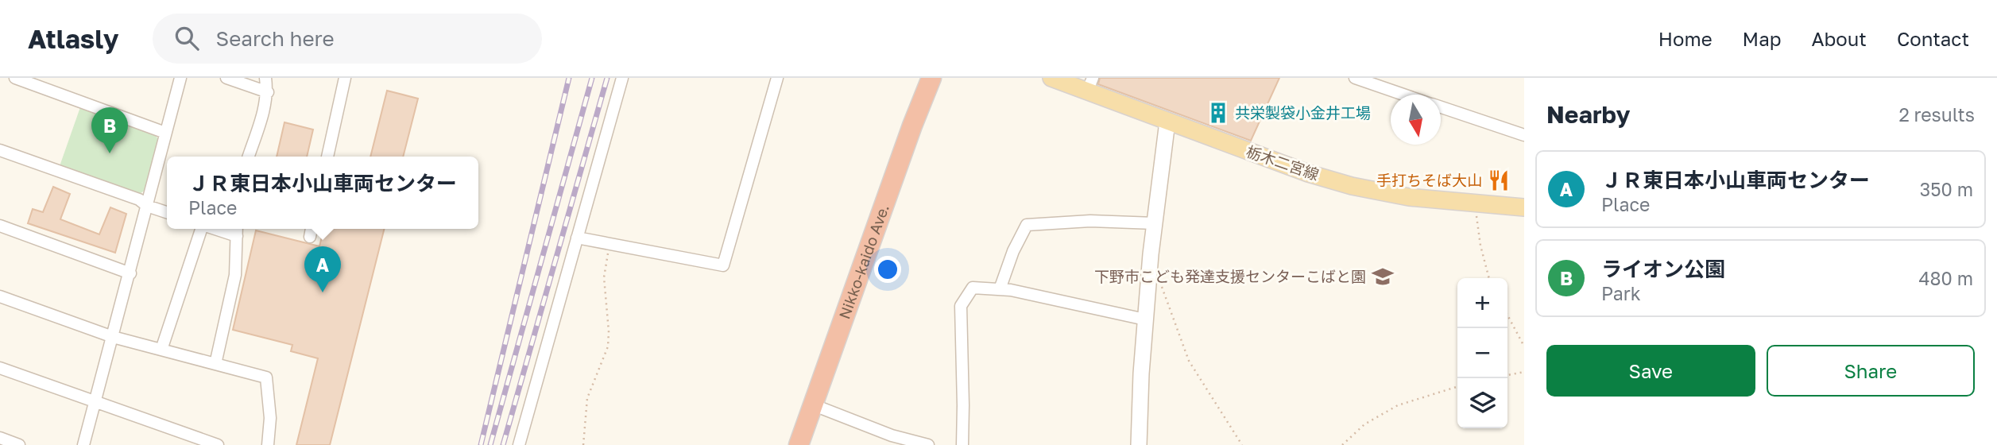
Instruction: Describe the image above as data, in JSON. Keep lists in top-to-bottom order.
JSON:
{
  "streets": {
    "highway": ["Nikko-kaido Ave."],
    "main road": ["栃木二宮線"]
  },
  "places": {
    "building": ["共栄製袋小金井工場"],
    "restaurant": ["手打ちそば大山"],
    "school or university": ["下野市こども発達支援センターこばと園"]
  },
  "north": "bottom",
  "page": {
    "header": "Atlasly",
    "search": "Search here",
    "nav": [
      "Home",
      "Map",
      "About",
      "Contact"
    ],
    "heading": ["Nearby", "2 results"],
    "pins": ["B", "A"],
    "list": [
      {
        "mark": "A",
        "name": "ＪＲ東日本小山車両センター",
        "note": "Place",
        "value": "350 m"
      },
      {
        "mark": "B",
        "name": "ライオン公園",
        "note": "Park",
        "value": "480 m"
      }
    ],
    "popup": ["ＪＲ東日本小山車両センター", "Place"],
    "map_buttons": ["+", "−"],
    "buttons": ["Save", "Share"]
  }
}
